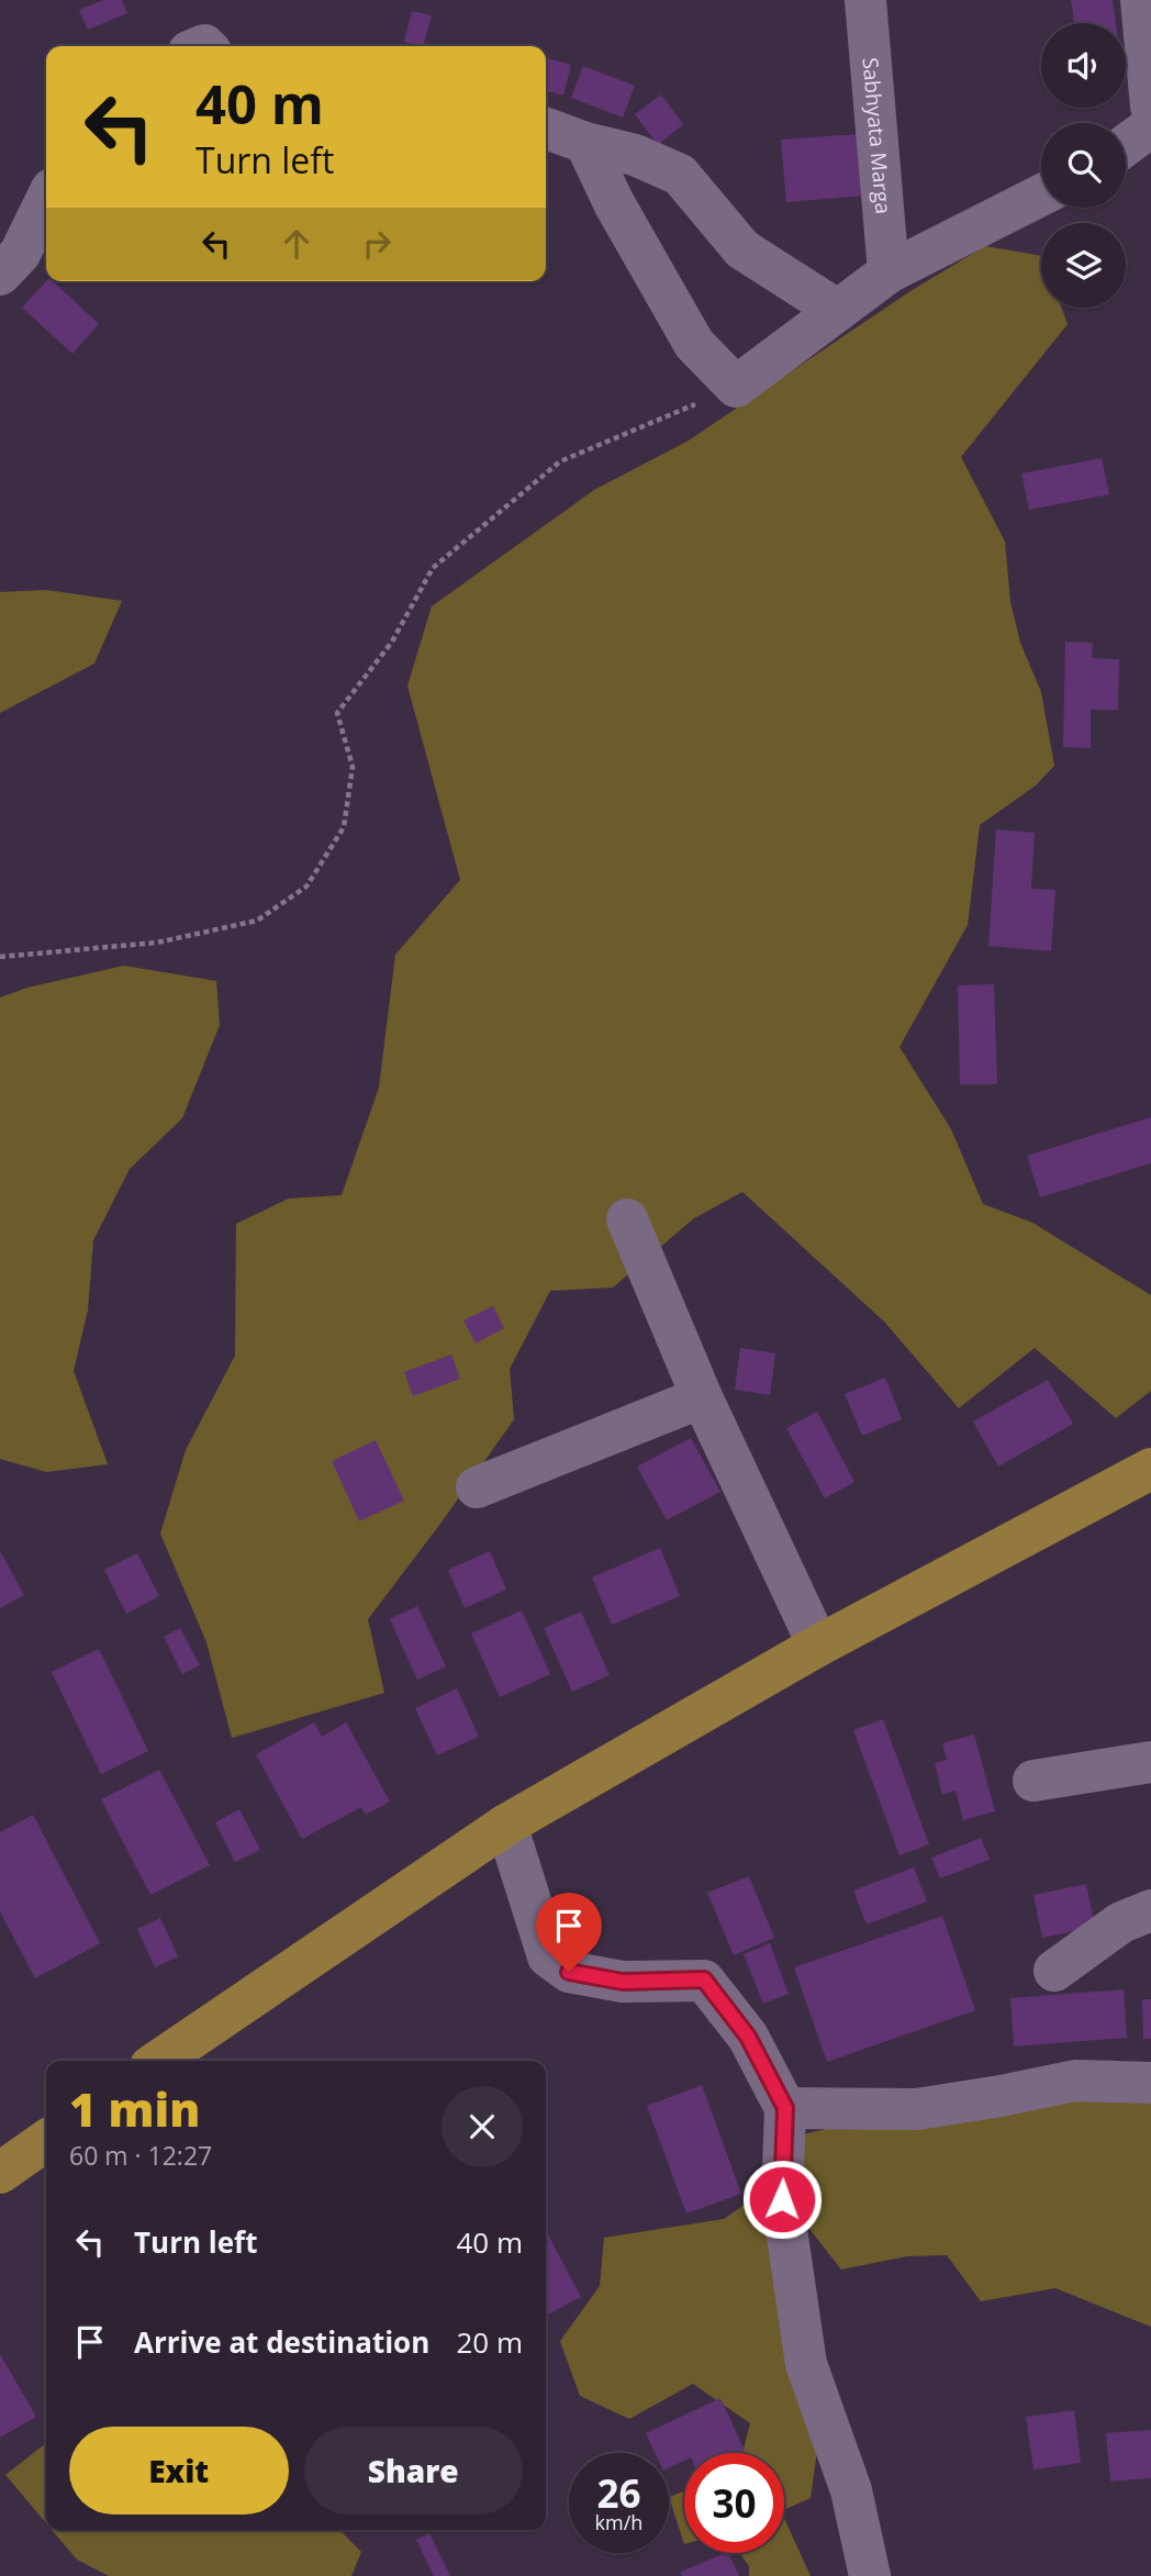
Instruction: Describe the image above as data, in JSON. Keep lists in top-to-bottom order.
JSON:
{
  "streets": {
    "street": ["Sabhyata Marga"]
  },
  "page": {
    "turn": ["40 m", "Turn left"],
    "heading": ["1 min", "60 m · 12:27"],
    "list": [
      {
        "name": "Turn left",
        "value": "40 m"
      },
      {
        "name": "Arrive at destination",
        "value": "20 m"
      }
    ],
    "buttons": ["Exit", "Share"],
    "speed": "26 km/h",
    "limit": "30"
  }
}
